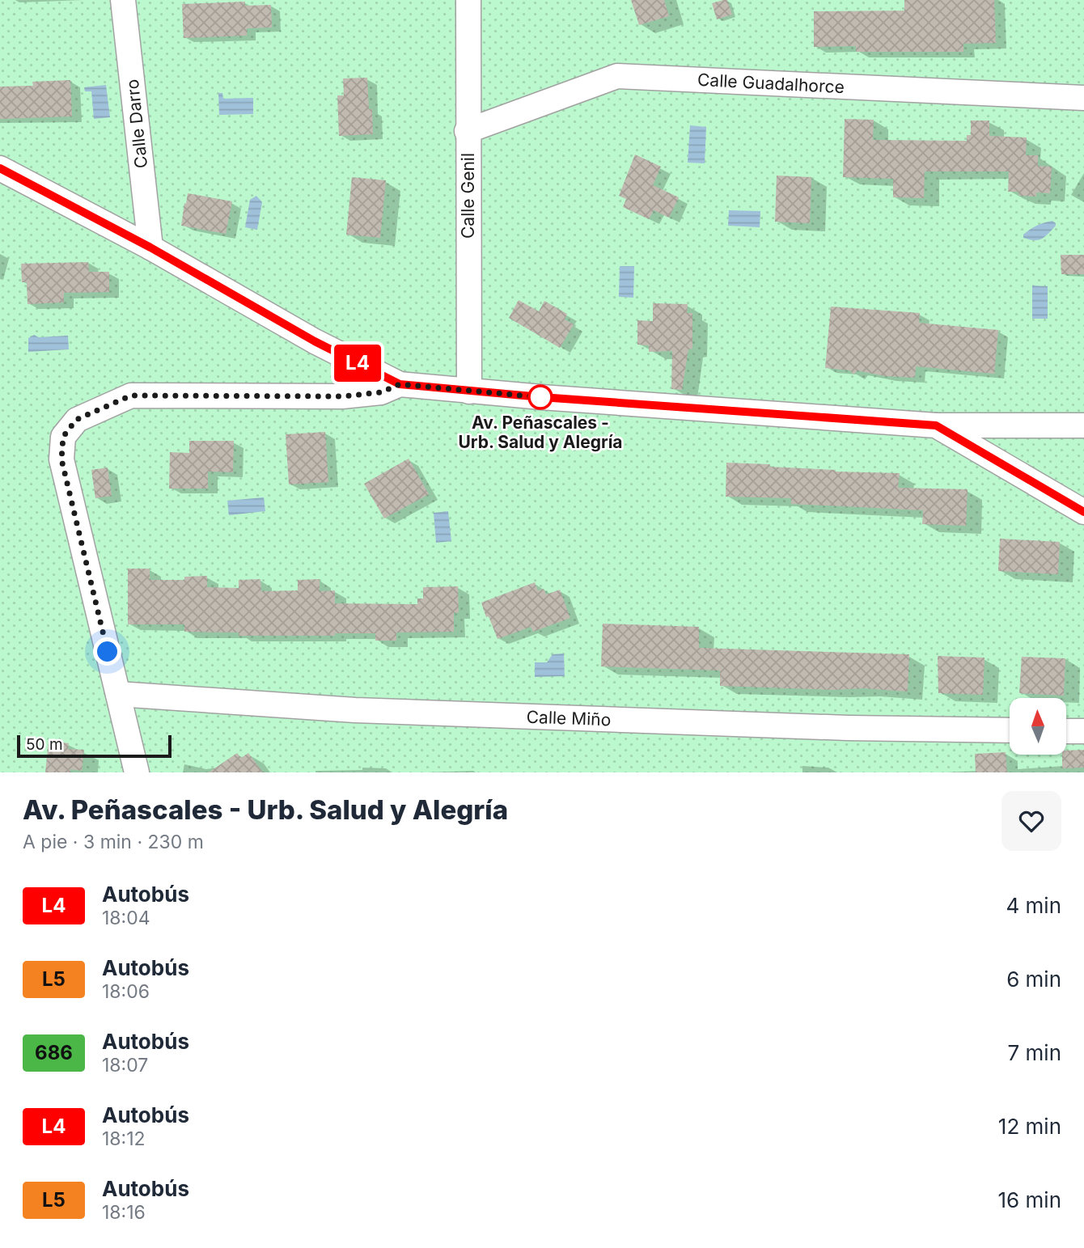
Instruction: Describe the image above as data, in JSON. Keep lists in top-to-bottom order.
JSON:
{
  "streets": {
    "street": [
      "Calle Guadalhorce",
      "Calle Darro",
      "Calle Genil",
      "Calle Miño"
    ]
  },
  "crossings": [
    ["Calle Guadalhorce", "Calle Genil"]
  ],
  "places": ["Av. Peñascales - Urb. Salud y Alegría"],
  "lines": ["bus line L4"],
  "scale_bar": "50 m",
  "north": "top",
  "page": {
    "on_map": "L4",
    "scale": "50 m",
    "heading": ["Av. Peñascales - Urb. Salud y Alegría", "A pie · 3 min · 230 m"],
    "list": [
      {
        "mark": "L4",
        "name": "Autobús",
        "note": "18:04",
        "value": "4 min"
      },
      {
        "mark": "L5",
        "name": "Autobús",
        "note": "18:06",
        "value": "6 min"
      },
      {
        "mark": "686",
        "name": "Autobús",
        "note": "18:07",
        "value": "7 min"
      },
      {
        "mark": "L4",
        "name": "Autobús",
        "note": "18:12",
        "value": "12 min"
      },
      {
        "mark": "L5",
        "name": "Autobús",
        "note": "18:16",
        "value": "16 min"
      }
    ]
  }
}
